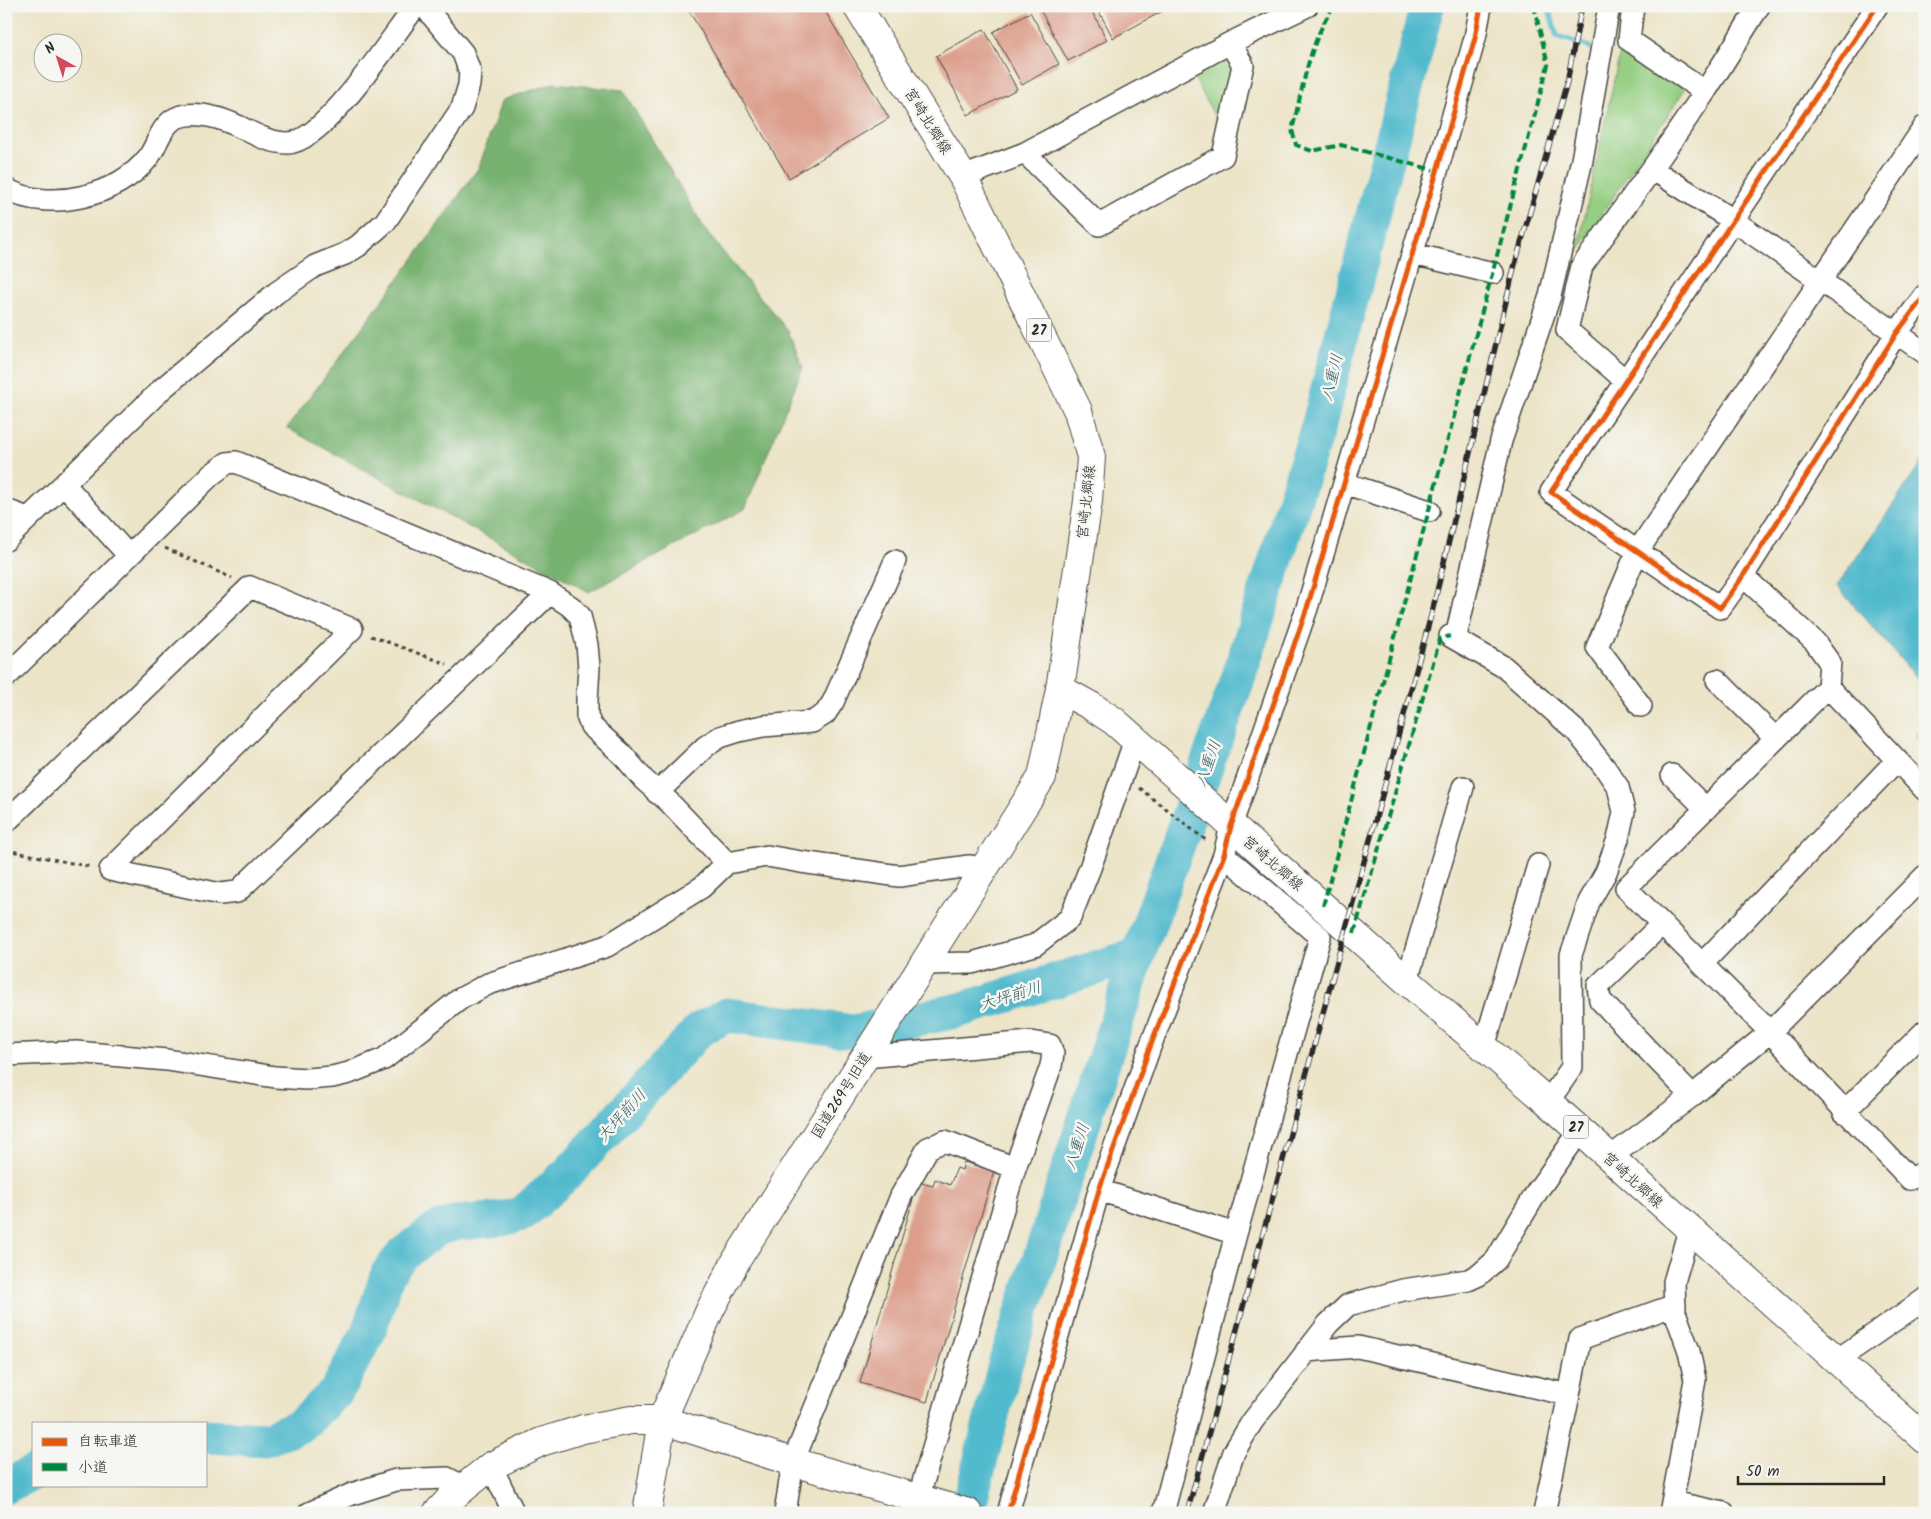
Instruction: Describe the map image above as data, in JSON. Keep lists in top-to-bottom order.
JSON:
{
  "streets": {
    "main road": ["宮崎北郷線", "27", "国道269号旧道"]
  },
  "crossings": [
    ["宮崎北郷線", "国道269号旧道"]
  ],
  "water": ["八重川", "大坪前川"],
  "legend": ["自転車道", "小道"],
  "scale_bar": "50 m",
  "north": "top left"
}
